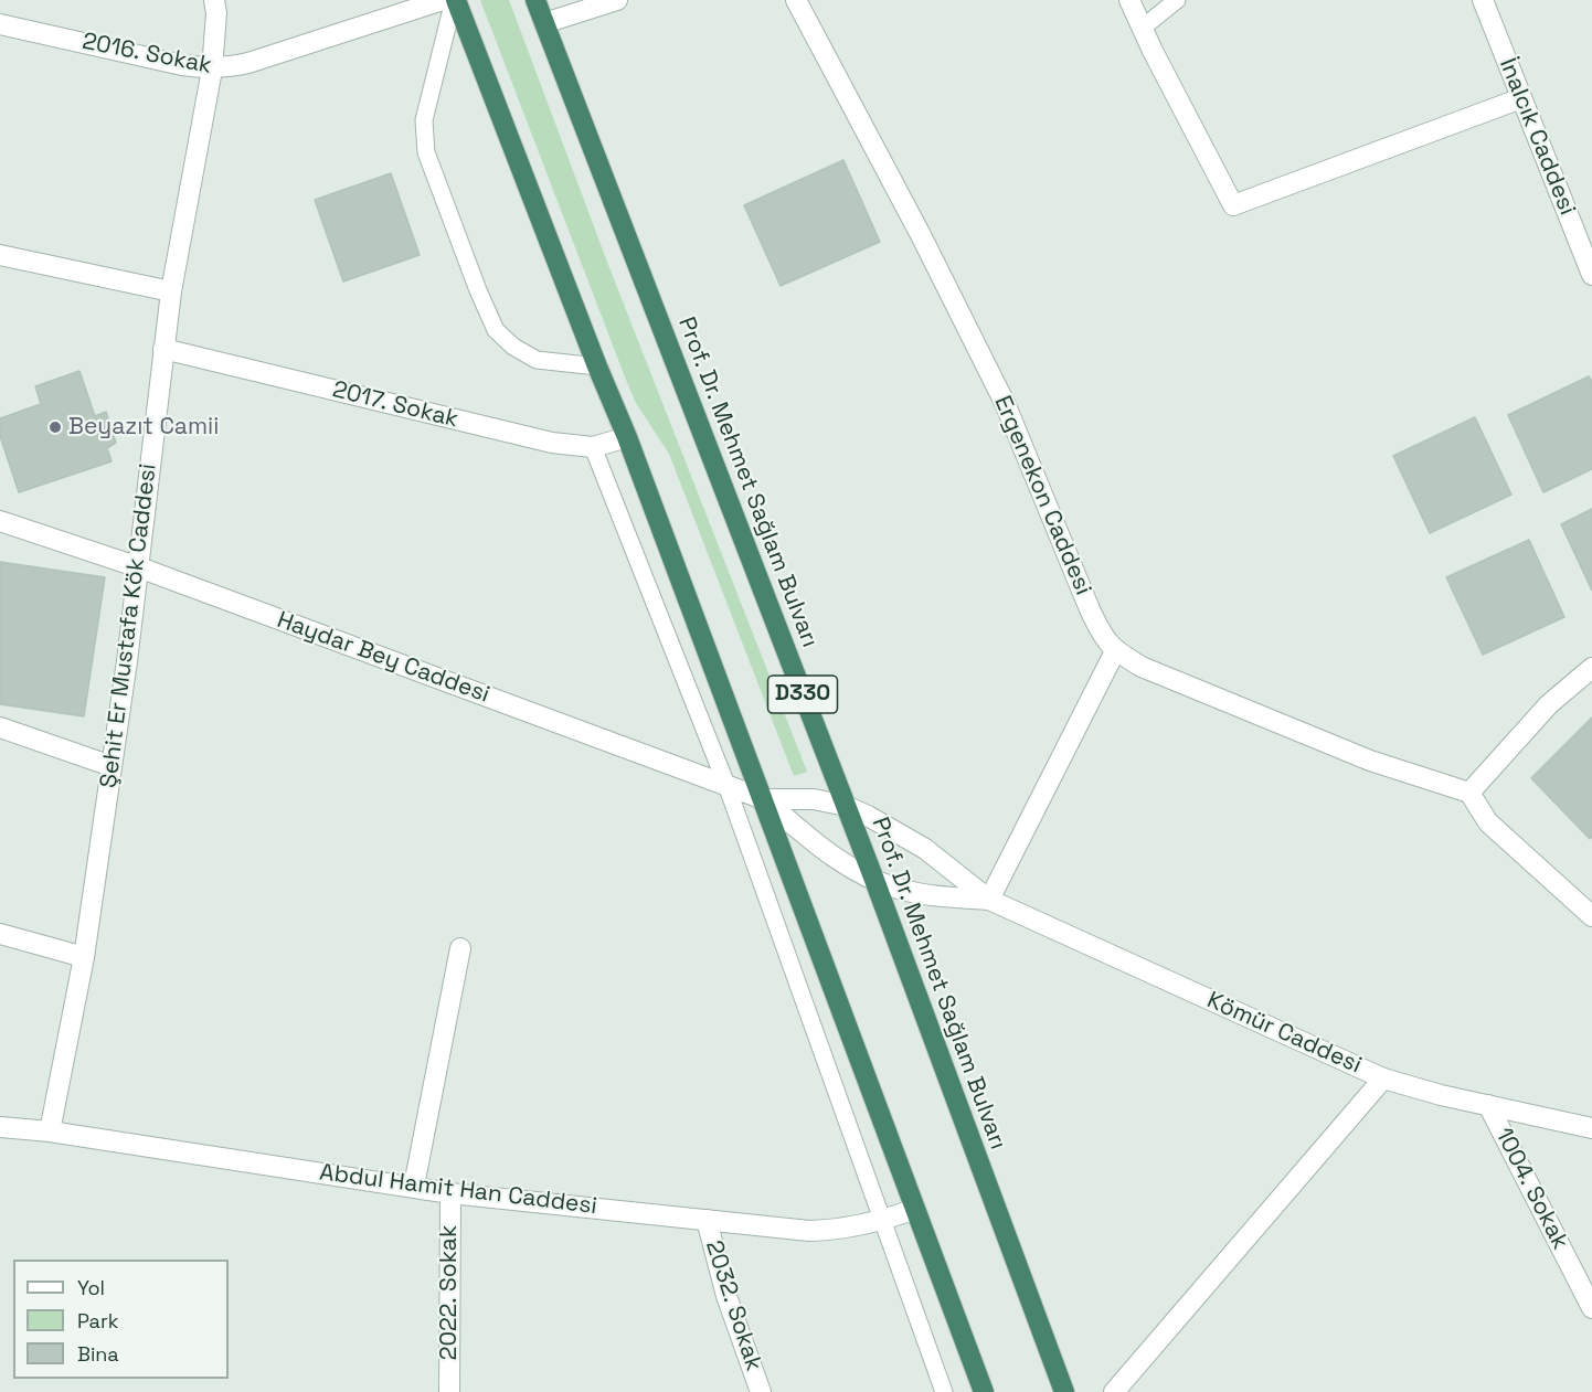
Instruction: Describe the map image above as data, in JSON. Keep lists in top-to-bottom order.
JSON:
{
  "streets": {
    "highway": ["Prof. Dr. Mehmet Sağlam Bulvarı", "D330"],
    "street": [
      "2016. Sokak",
      "İnalcık Caddesi",
      "2017. Sokak",
      "Ergenekon Caddesi",
      "Şehit Er Mustafa Kök Caddesi",
      "Haydar Bey Caddesi",
      "Kömür Caddesi",
      "1004. Sokak",
      "Abdul Hamit Han Caddesi",
      "2022. Sokak",
      "2032. Sokak"
    ]
  },
  "crossings": [
    ["2016. Sokak", "Şehit Er Mustafa Kök Caddesi"],
    ["2017. Sokak", "Şehit Er Mustafa Kök Caddesi"],
    ["2017. Sokak", "D330"],
    ["Şehit Er Mustafa Kök Caddesi", "Haydar Bey Caddesi"],
    ["Şehit Er Mustafa Kök Caddesi", "Abdul Hamit Han Caddesi"],
    ["Haydar Bey Caddesi", "D330"],
    ["D330", "Abdul Hamit Han Caddesi"],
    ["Kömür Caddesi", "1004. Sokak"],
    ["Abdul Hamit Han Caddesi", "2022. Sokak"],
    ["Abdul Hamit Han Caddesi", "2032. Sokak"]
  ],
  "places": ["Beyazıt Camii"],
  "legend": ["Yol", "Park", "Bina"]
}
